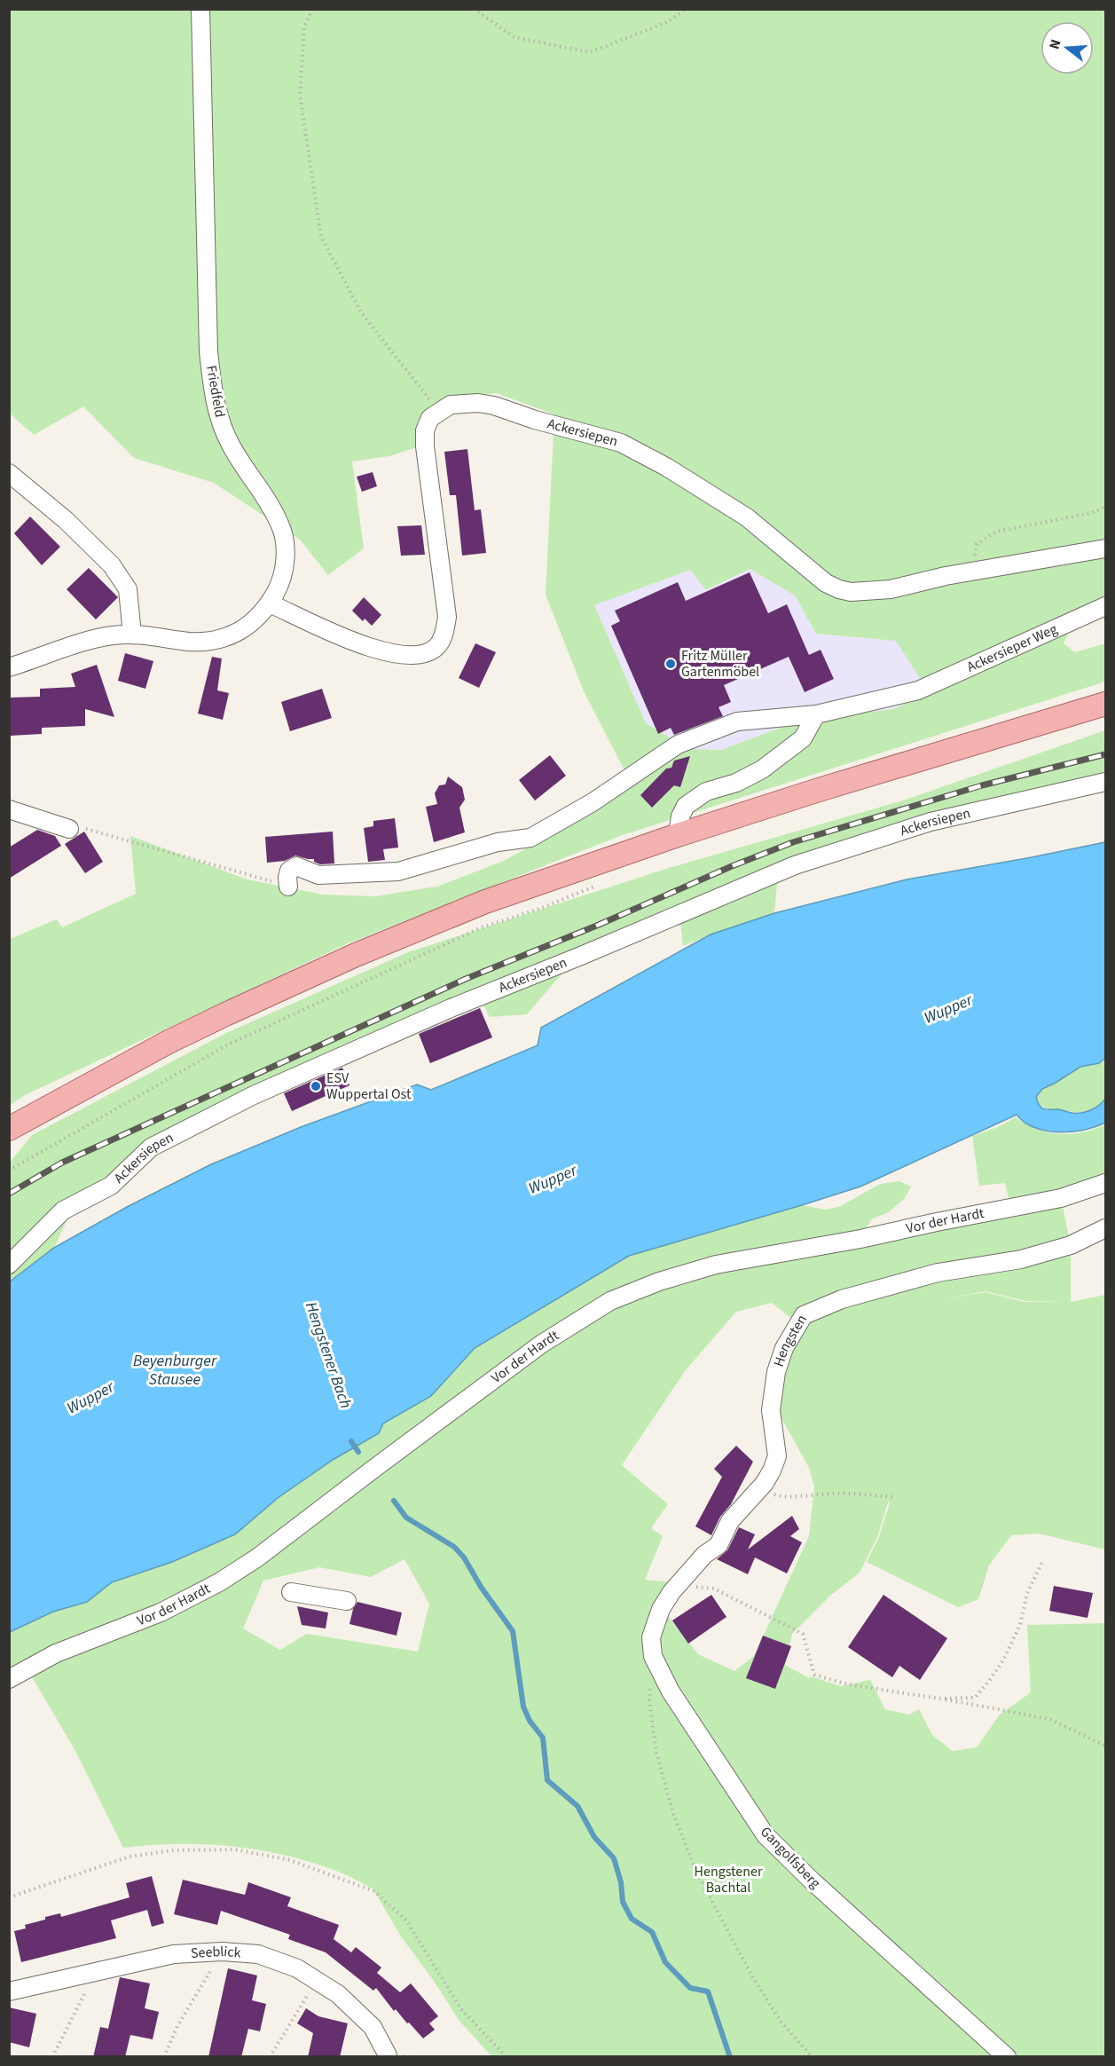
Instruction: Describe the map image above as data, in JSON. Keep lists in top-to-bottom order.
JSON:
{
  "streets": {
    "street": [
      "Friedfeld",
      "Ackersiepen",
      "Ackersieper Weg",
      "Vor der Hardt",
      "Hengsten",
      "Gangolfsberg",
      "Seeblick"
    ]
  },
  "crossings": [
    ["Hengsten", "Gangolfsberg"]
  ],
  "water": ["Wupper", "Hengstener Bach", "Beyenburger Stausee"],
  "parks": ["Hengstener Bachtal"],
  "places": ["Fritz Müller Gartenmöbel", "ESV Wuppertal Ost"],
  "north": "left"
}
